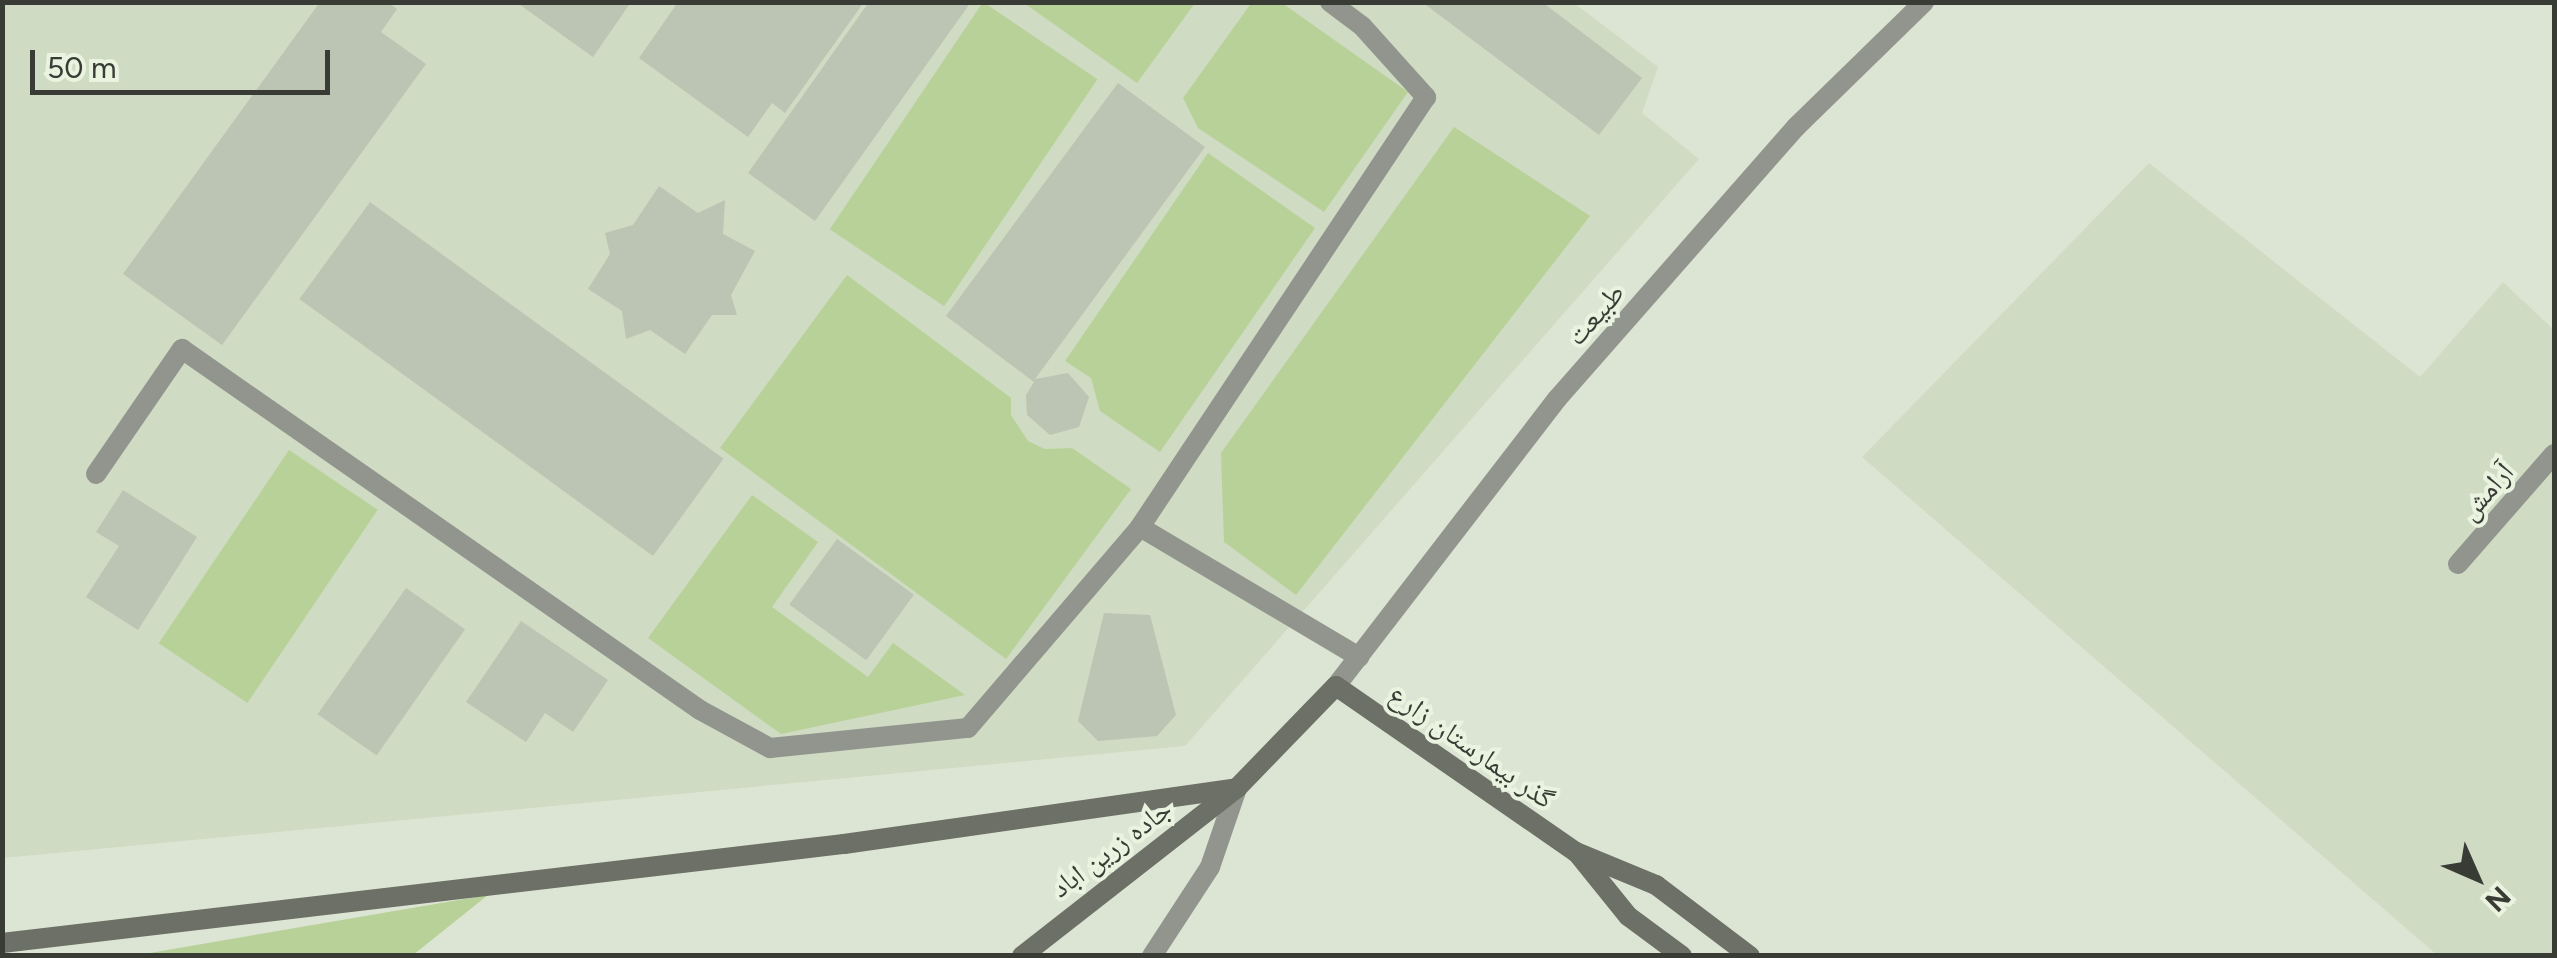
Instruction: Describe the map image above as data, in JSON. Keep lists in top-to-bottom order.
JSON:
{
  "streets": {
    "street": [
      "طبیعت",
      "آرامش",
      "گذر بیمارستان زارع",
      "جاده زرین اباد"
    ]
  },
  "crossings": [
    ["طبیعت", "گذر بیمارستان زارع"],
    ["طبیعت", "جاده زرین اباد"],
    ["گذر بیمارستان زارع", "جاده زرین اباد"]
  ],
  "scale_bar": "50 m",
  "north": "bottom right"
}
